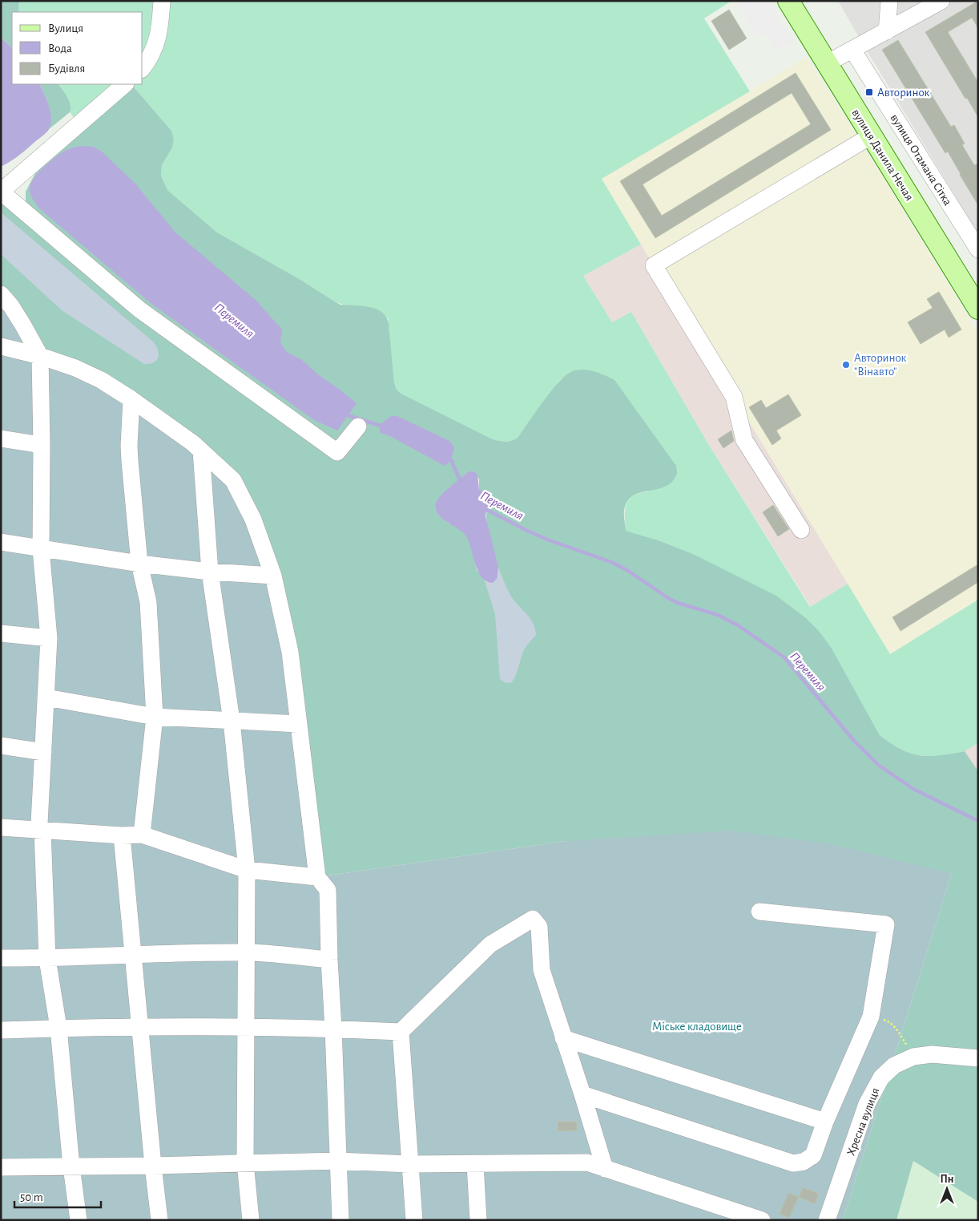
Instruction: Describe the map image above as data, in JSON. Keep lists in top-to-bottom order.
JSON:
{
  "streets": {
    "main road": ["вулиця Данила Нечая"],
    "street": ["вулиця Отамана Сітка", "Хресна вулиця"]
  },
  "water": ["Перемиля"],
  "parks": ["Міське кладовище"],
  "places": {
    "transit": ["Авторинок"],
    "other": ["Авторинок \"Вінавто\""]
  },
  "legend": ["Вулиця", "Вода", "Будівля"],
  "scale_bar": "50 m",
  "north": "top"
}
